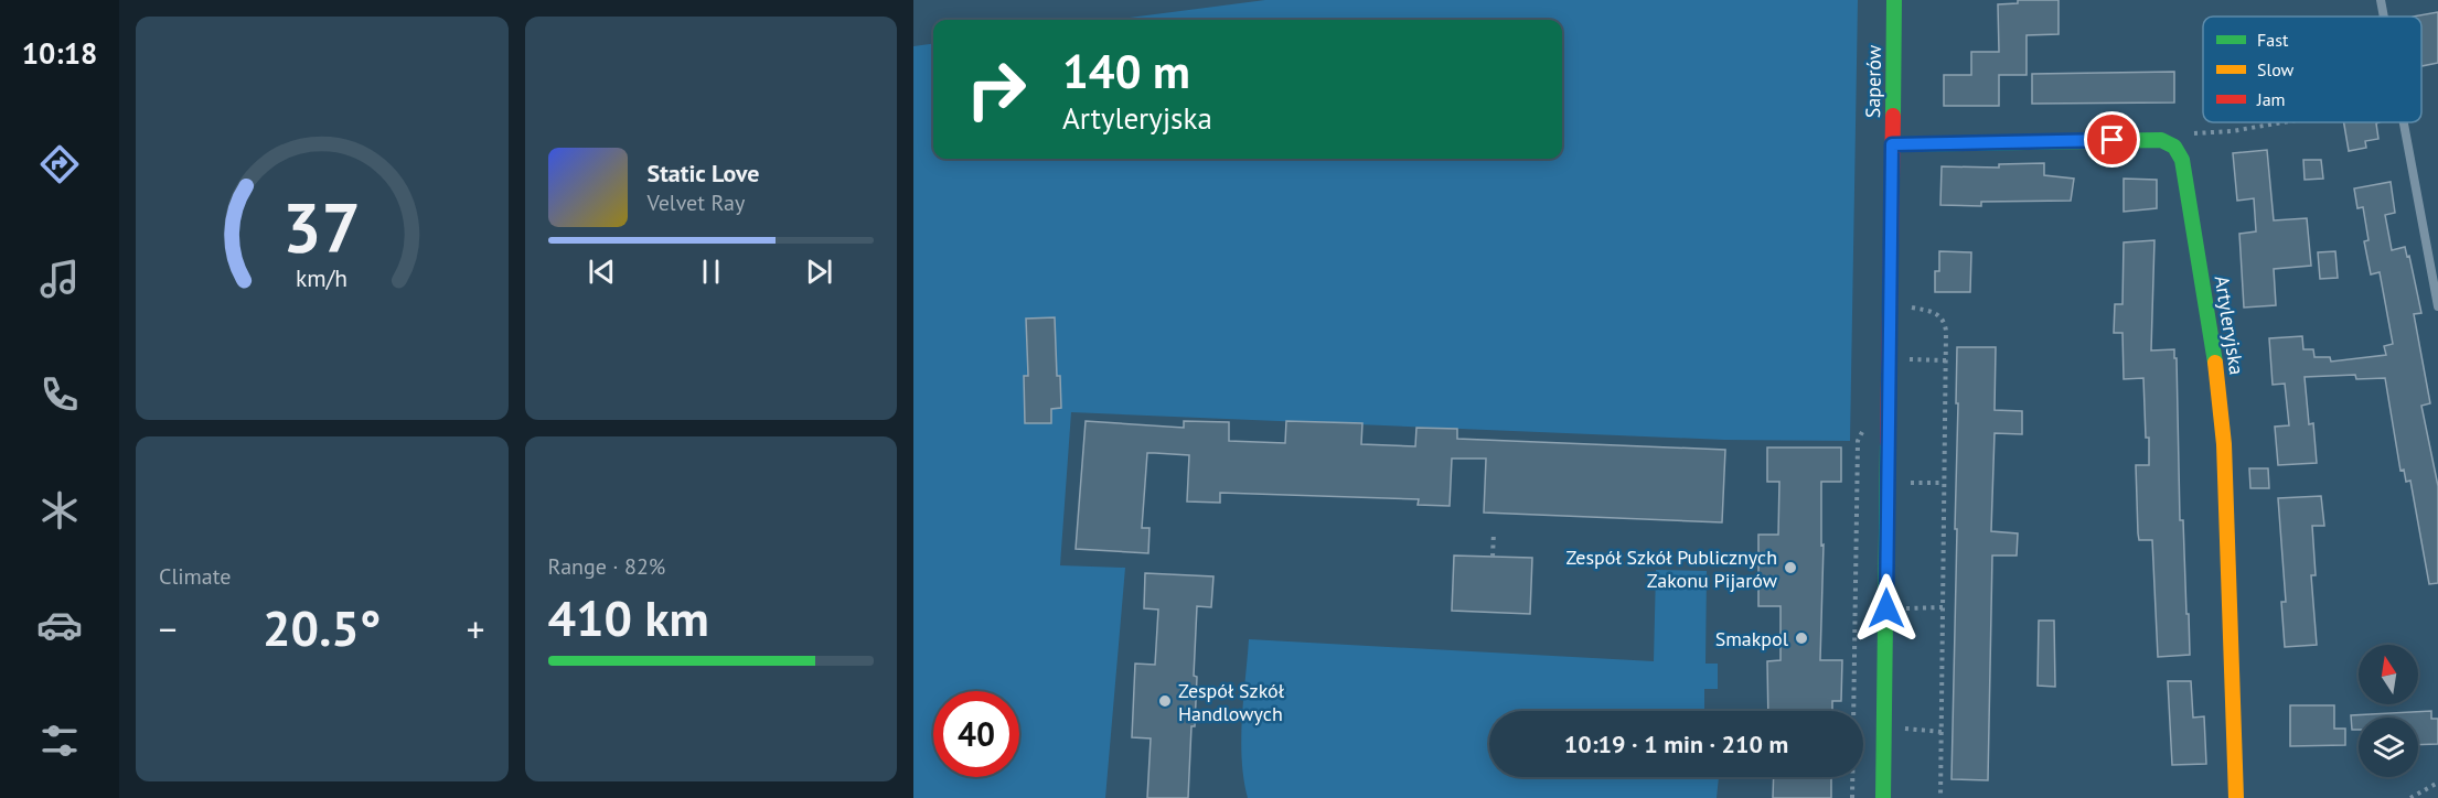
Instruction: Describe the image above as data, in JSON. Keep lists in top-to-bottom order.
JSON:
{
  "streets": {
    "street": ["Saperów", "Artyleryjska"]
  },
  "places": ["Zespół Szkół Publicznych Zakonu Pijarów", "Smakpol", "Zespół Szkół Handlowych"],
  "legend": ["Fast", "Slow", "Jam"],
  "north": "top",
  "page": {
    "tabs": "10:18",
    "turn": ["140 m", "Artyleryjska"],
    "song": ["Static Love", "Velvet Ray"],
    "tile": [
      "Climate",
      ["Range · 82%", "410 km"]
    ],
    "heat": ["−", "20.5°", "+"],
    "limit": "40",
    "trip": "10:19 · 1 min · 210 m",
    "gauge": ["37", "km/h"]
  }
}
